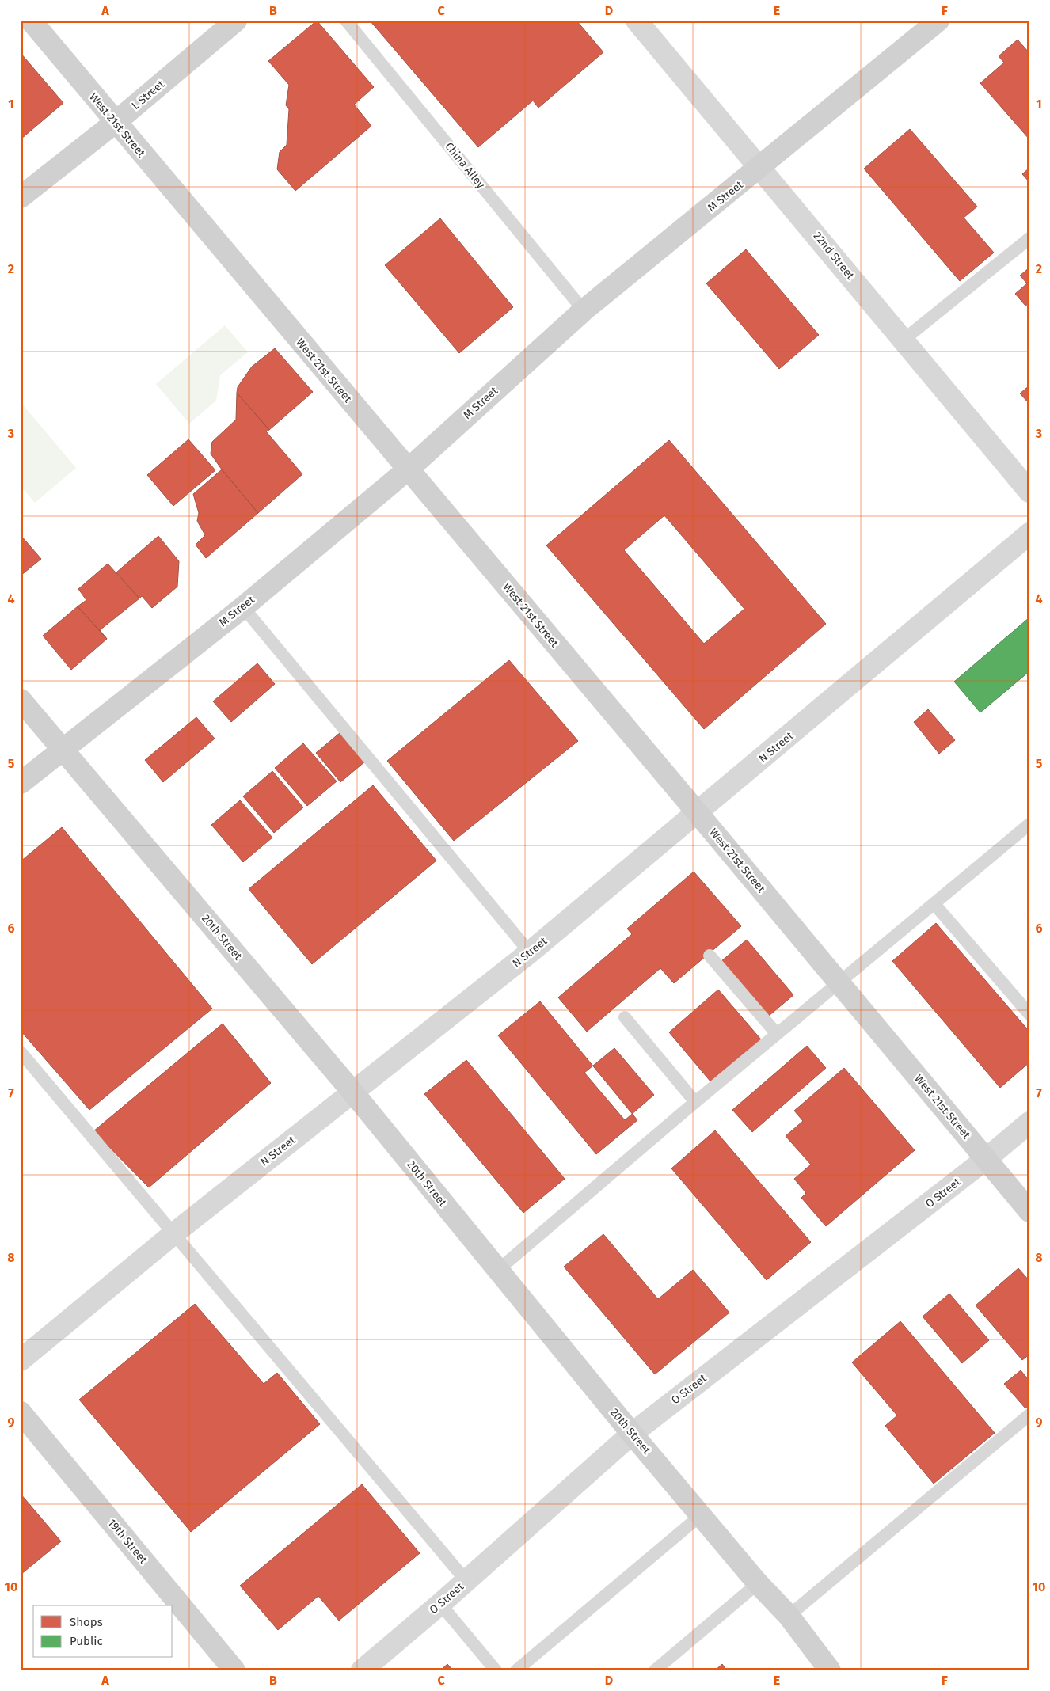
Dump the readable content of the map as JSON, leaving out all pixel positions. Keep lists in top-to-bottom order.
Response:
{
  "streets": {
    "street": [
      "L Street",
      "West 21st Street",
      "M Street",
      "22nd Street",
      "N Street",
      "20th Street",
      "O Street",
      "19th Street"
    ],
    "lane": ["China Alley"]
  },
  "crossings": [
    ["L Street", "West 21st Street"],
    ["West 21st Street", "M Street"],
    ["West 21st Street", "N Street"],
    ["West 21st Street", "O Street"],
    ["China Alley", "M Street"],
    ["M Street", "22nd Street"],
    ["M Street", "20th Street"],
    ["N Street", "20th Street"],
    ["20th Street", "O Street"]
  ],
  "legend": ["Shops", "Public"],
  "grid": {
    "columns": [
      "A",
      "B",
      "C",
      "D",
      "E",
      "F"
    ],
    "rows": [
      "1",
      "2",
      "3",
      "4",
      "5",
      "6",
      "7",
      "8",
      "9",
      "10"
    ]
  }
}
